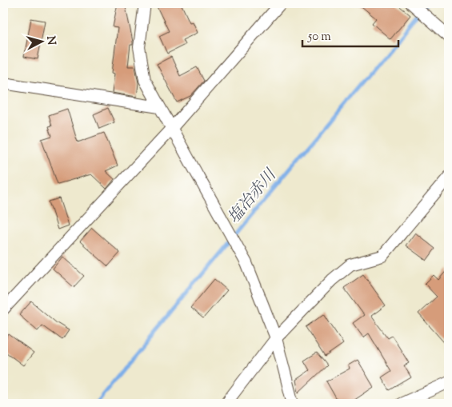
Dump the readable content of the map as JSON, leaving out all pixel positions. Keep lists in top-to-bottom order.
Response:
{
  "water": ["塩冶赤川"],
  "scale_bar": "50 m",
  "north": "right"
}
